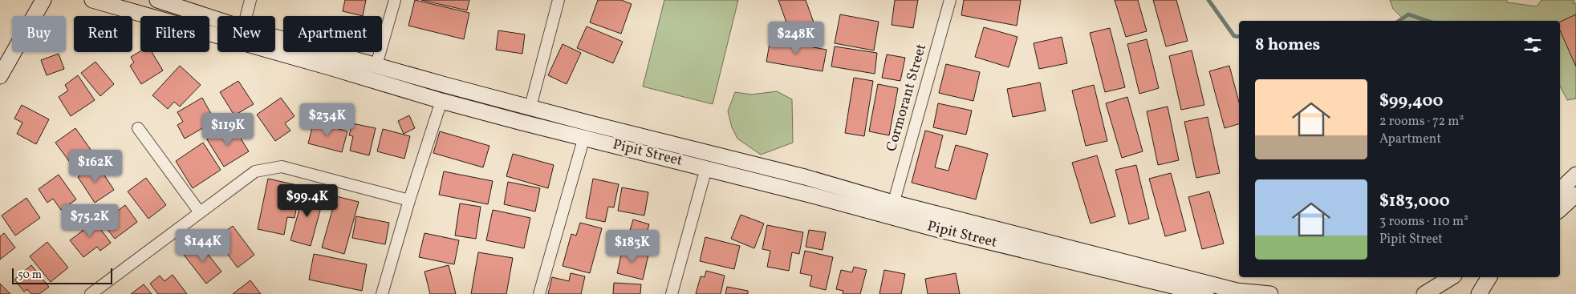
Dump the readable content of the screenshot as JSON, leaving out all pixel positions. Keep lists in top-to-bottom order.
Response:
{
  "streets": {
    "main road": ["Pipit Street"],
    "street": ["Cormorant Street"]
  },
  "crossings": [
    ["Cormorant Street", "Pipit Street"]
  ],
  "scale_bar": "50 m",
  "page": {
    "chip": [
      "Buy",
      "Rent",
      "Filters",
      "New",
      "Apartment"
    ],
    "heading": "8 homes",
    "price": [
      "$248K",
      "$234K",
      "$119K",
      "$162K",
      "$99.4K",
      "$75.2K",
      "$144K",
      "$183K"
    ],
    "list": [
      {
        "name": "$99,400",
        "note": "2 rooms · 72 m² · Apartment"
      },
      {
        "name": "$183,000",
        "note": "3 rooms · 110 m² · Pipit Street"
      }
    ],
    "scale": "50 m"
  }
}
